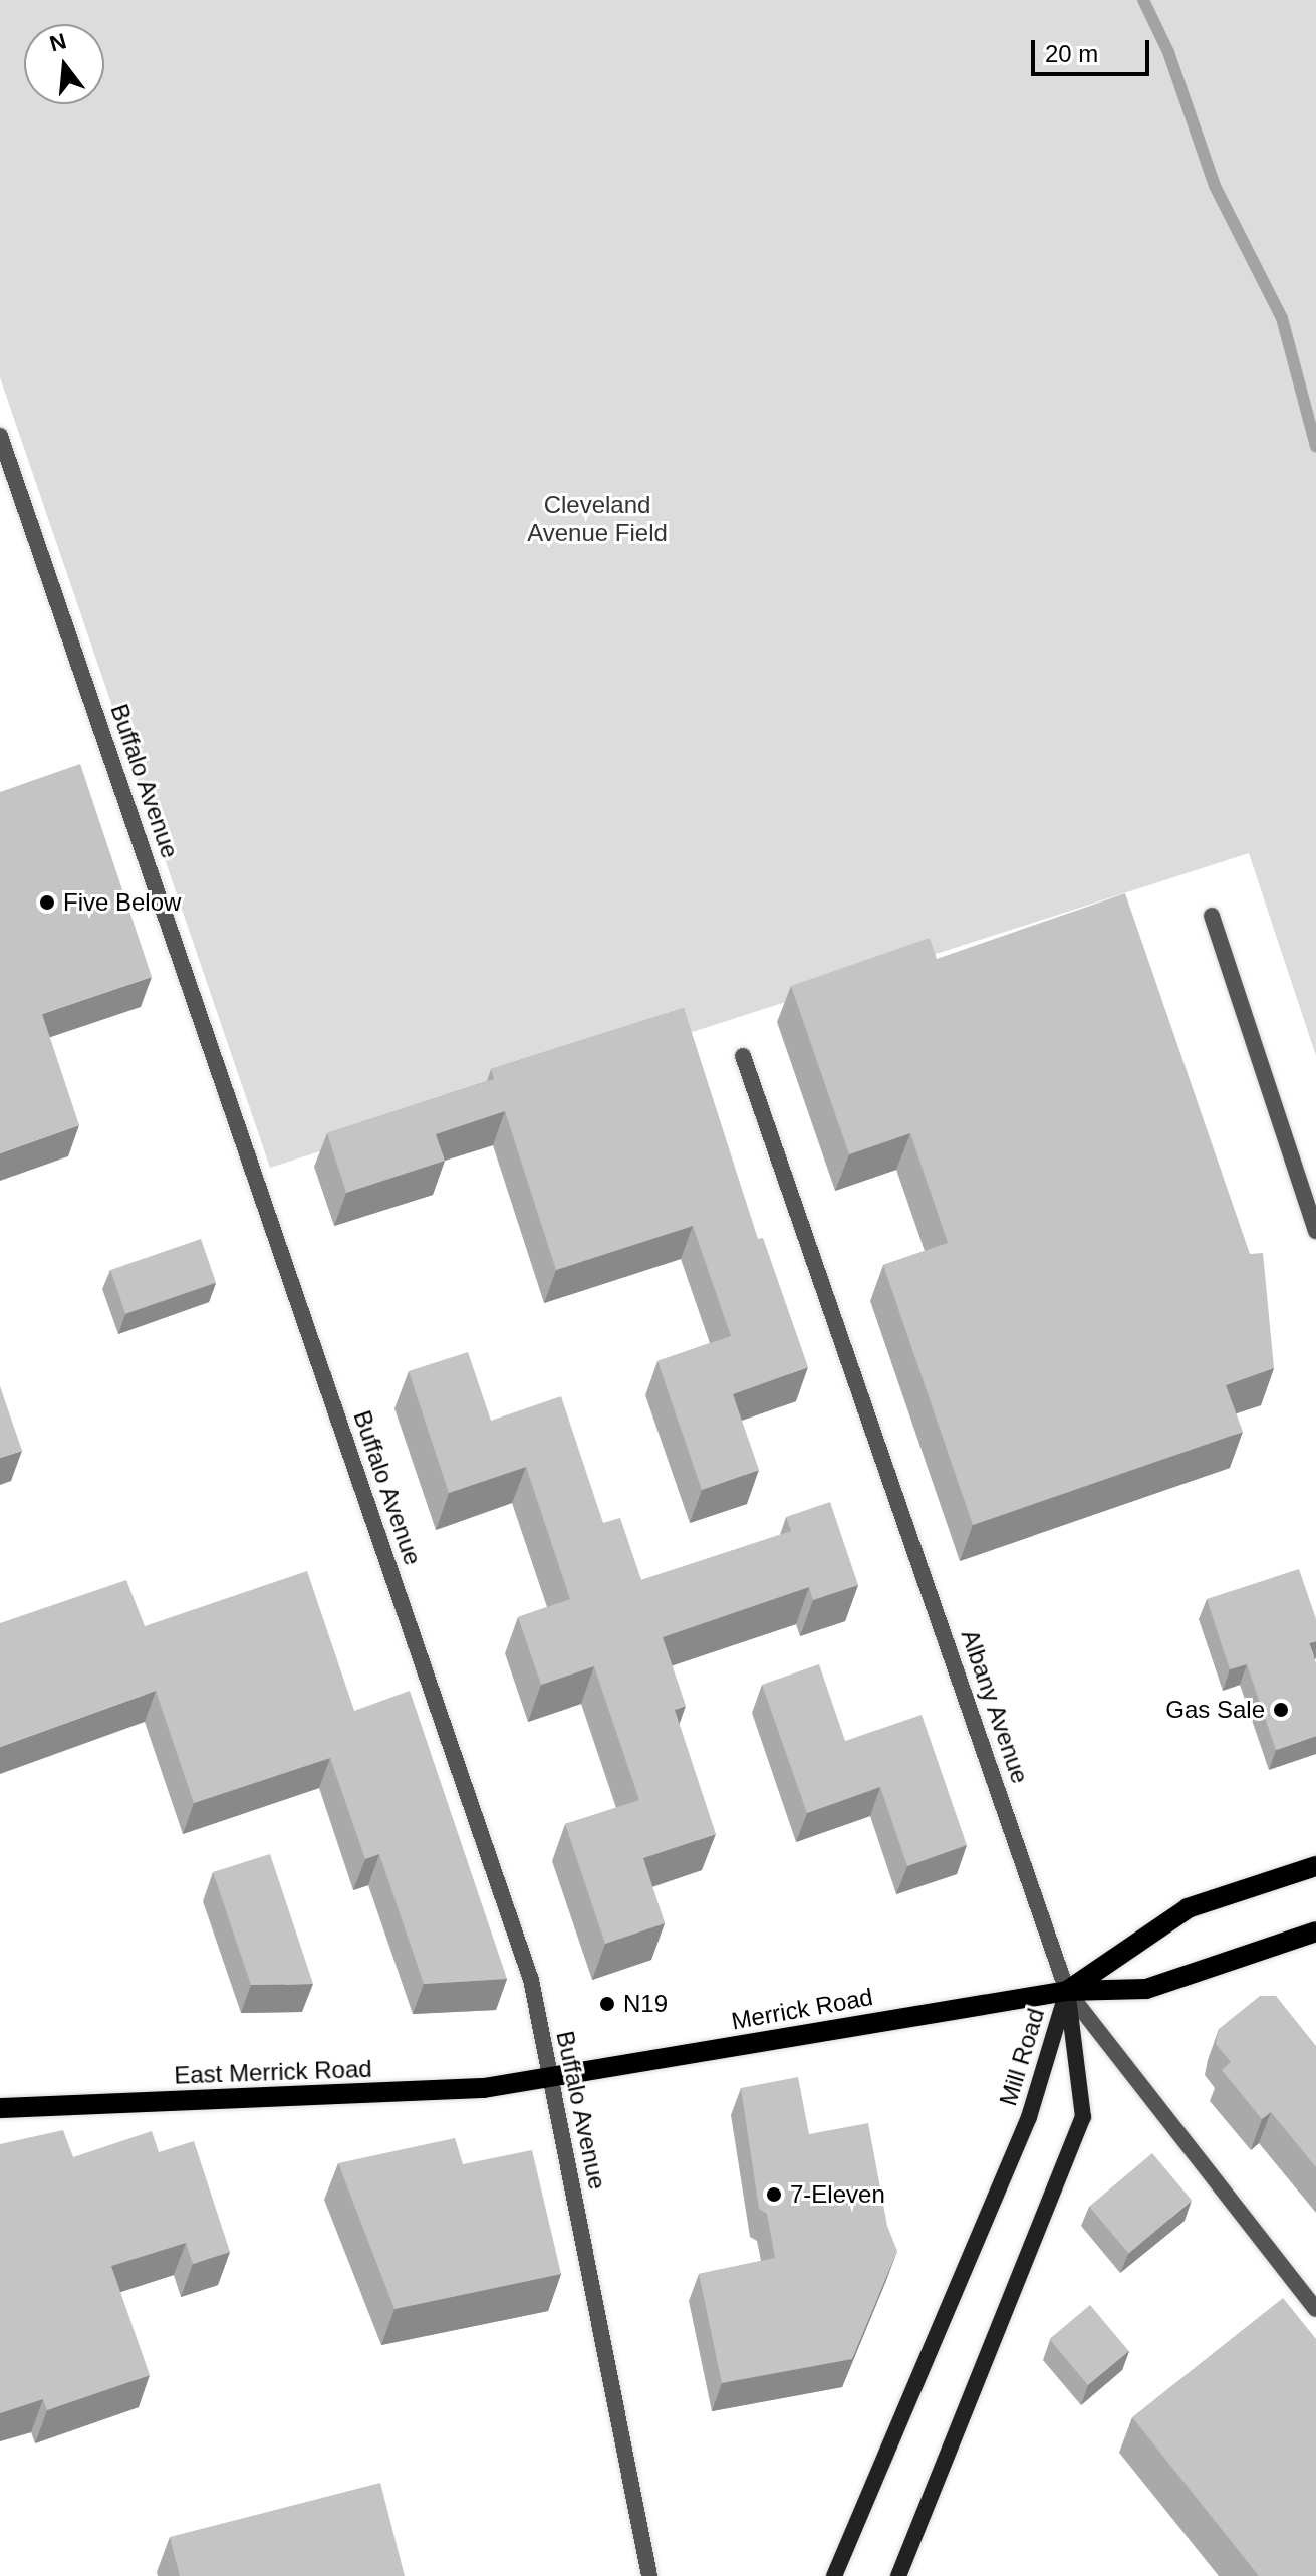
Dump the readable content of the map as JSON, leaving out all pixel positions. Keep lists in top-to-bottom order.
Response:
{
  "streets": {
    "main road": ["Merrick Road", "Mill Road", "East Merrick Road"],
    "street": ["Buffalo Avenue", "Albany Avenue"]
  },
  "crossings": [
    ["Buffalo Avenue", "Merrick Road"],
    ["Buffalo Avenue", "East Merrick Road"],
    ["Albany Avenue", "Merrick Road"],
    ["Albany Avenue", "Mill Road"],
    ["Merrick Road", "Mill Road"],
    ["Merrick Road", "East Merrick Road"]
  ],
  "parks": ["Cleveland Avenue Field"],
  "places": [
    "Five Below",
    "Gas Sale",
    "N19",
    "7-Eleven"
  ],
  "scale_bar": "20 m",
  "north": "top"
}
